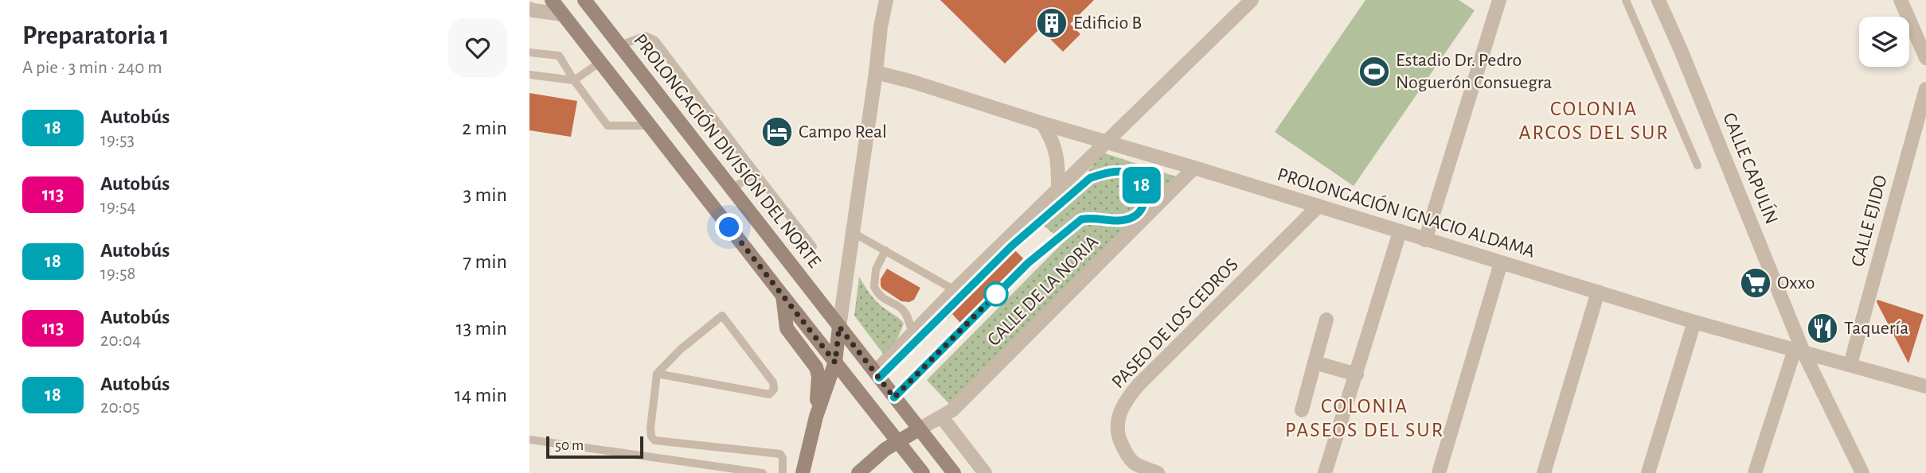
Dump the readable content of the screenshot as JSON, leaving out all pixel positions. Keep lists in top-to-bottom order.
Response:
{
  "streets": {
    "main road": ["PROLONGACIÓN DIVISIÓN DEL NORTE"],
    "street": [
      "CALLE CAPULÍN",
      "PROLONGACIÓN IGNACIO ALDAMA",
      "CALLE EJIDO",
      "CALLE DE LA NORIA",
      "PASEO DE LOS CEDROS"
    ]
  },
  "crossings": [
    ["PROLONGACIÓN DIVISIÓN DEL NORTE", "CALLE DE LA NORIA"],
    ["CALLE CAPULÍN", "PROLONGACIÓN IGNACIO ALDAMA"],
    ["PROLONGACIÓN IGNACIO ALDAMA", "CALLE EJIDO"],
    ["PROLONGACIÓN IGNACIO ALDAMA", "CALLE DE LA NORIA"],
    ["PROLONGACIÓN IGNACIO ALDAMA", "PASEO DE LOS CEDROS"]
  ],
  "districts": ["COLONIA ARCOS DEL SUR", "COLONIA PASEOS DEL SUR"],
  "places": {
    "building": ["Edificio B"],
    "sports": ["Estadio Dr. Pedro Noguerón Consuegra"],
    "hotel": ["Campo Real"],
    "supermarket": ["Oxxo"],
    "restaurant": ["Taquería"]
  },
  "lines": ["bus line 18"],
  "scale_bar": "50 m",
  "page": {
    "heading": ["Preparatoria 1", "A pie · 3 min · 240 m"],
    "on_map": "18",
    "list": [
      {
        "mark": "18",
        "name": "Autobús",
        "note": "19:53",
        "value": "2 min"
      },
      {
        "mark": "113",
        "name": "Autobús",
        "note": "19:54",
        "value": "3 min"
      },
      {
        "mark": "18",
        "name": "Autobús",
        "note": "19:58",
        "value": "7 min"
      },
      {
        "mark": "113",
        "name": "Autobús",
        "note": "20:04",
        "value": "13 min"
      },
      {
        "mark": "18",
        "name": "Autobús",
        "note": "20:05",
        "value": "14 min"
      }
    ],
    "scale": "50 m"
  }
}
